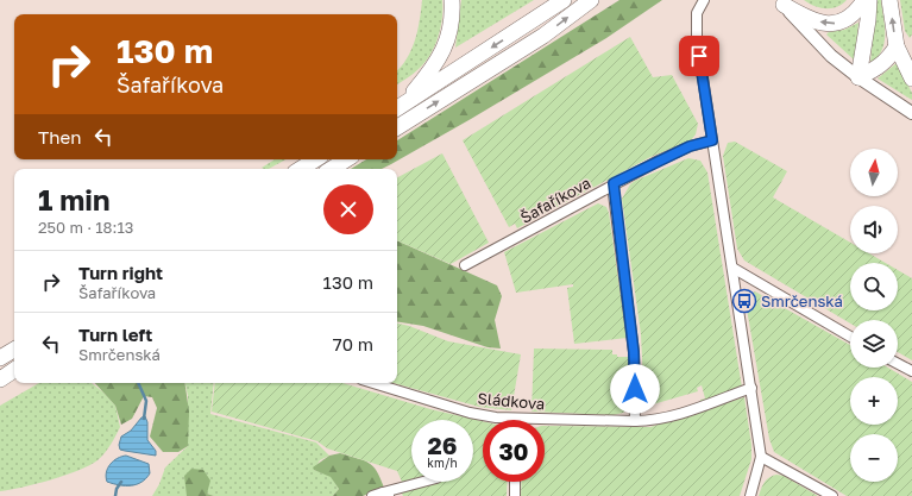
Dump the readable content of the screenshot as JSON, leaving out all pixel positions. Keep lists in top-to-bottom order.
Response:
{
  "streets": {
    "street": ["Šafaříkova", "Sládkova"]
  },
  "places": {
    "bus stop": ["Smrčenská"]
  },
  "north": "top",
  "page": {
    "turn": ["130 m", "Šafaříkova"],
    "then": "Then",
    "map_buttons": ["+", "−"],
    "heading": ["1 min", "250 m · 18:13"],
    "list": [
      {
        "name": "Turn right",
        "note": "Šafaříkova",
        "value": "130 m"
      },
      {
        "name": "Turn left",
        "note": "Smrčenská",
        "value": "70 m"
      }
    ],
    "speed": "26 km/h",
    "limit": "30"
  }
}
